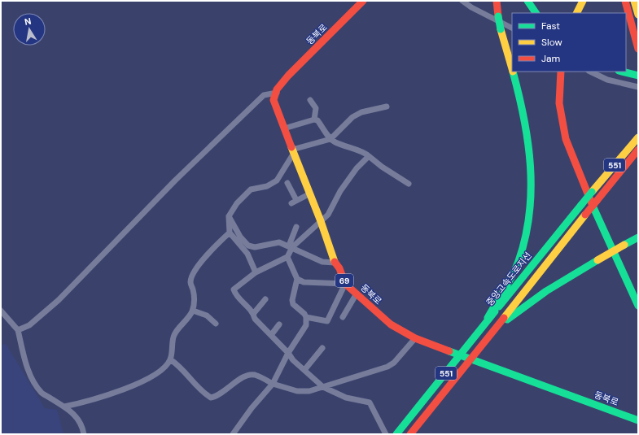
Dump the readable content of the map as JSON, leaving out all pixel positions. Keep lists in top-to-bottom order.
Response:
{
  "streets": {
    "main road": [
      "동북로",
      "551",
      "중앙고속도로지선",
      "69"
    ]
  },
  "legend": ["Fast", "Slow", "Jam"],
  "north": "top"
}
